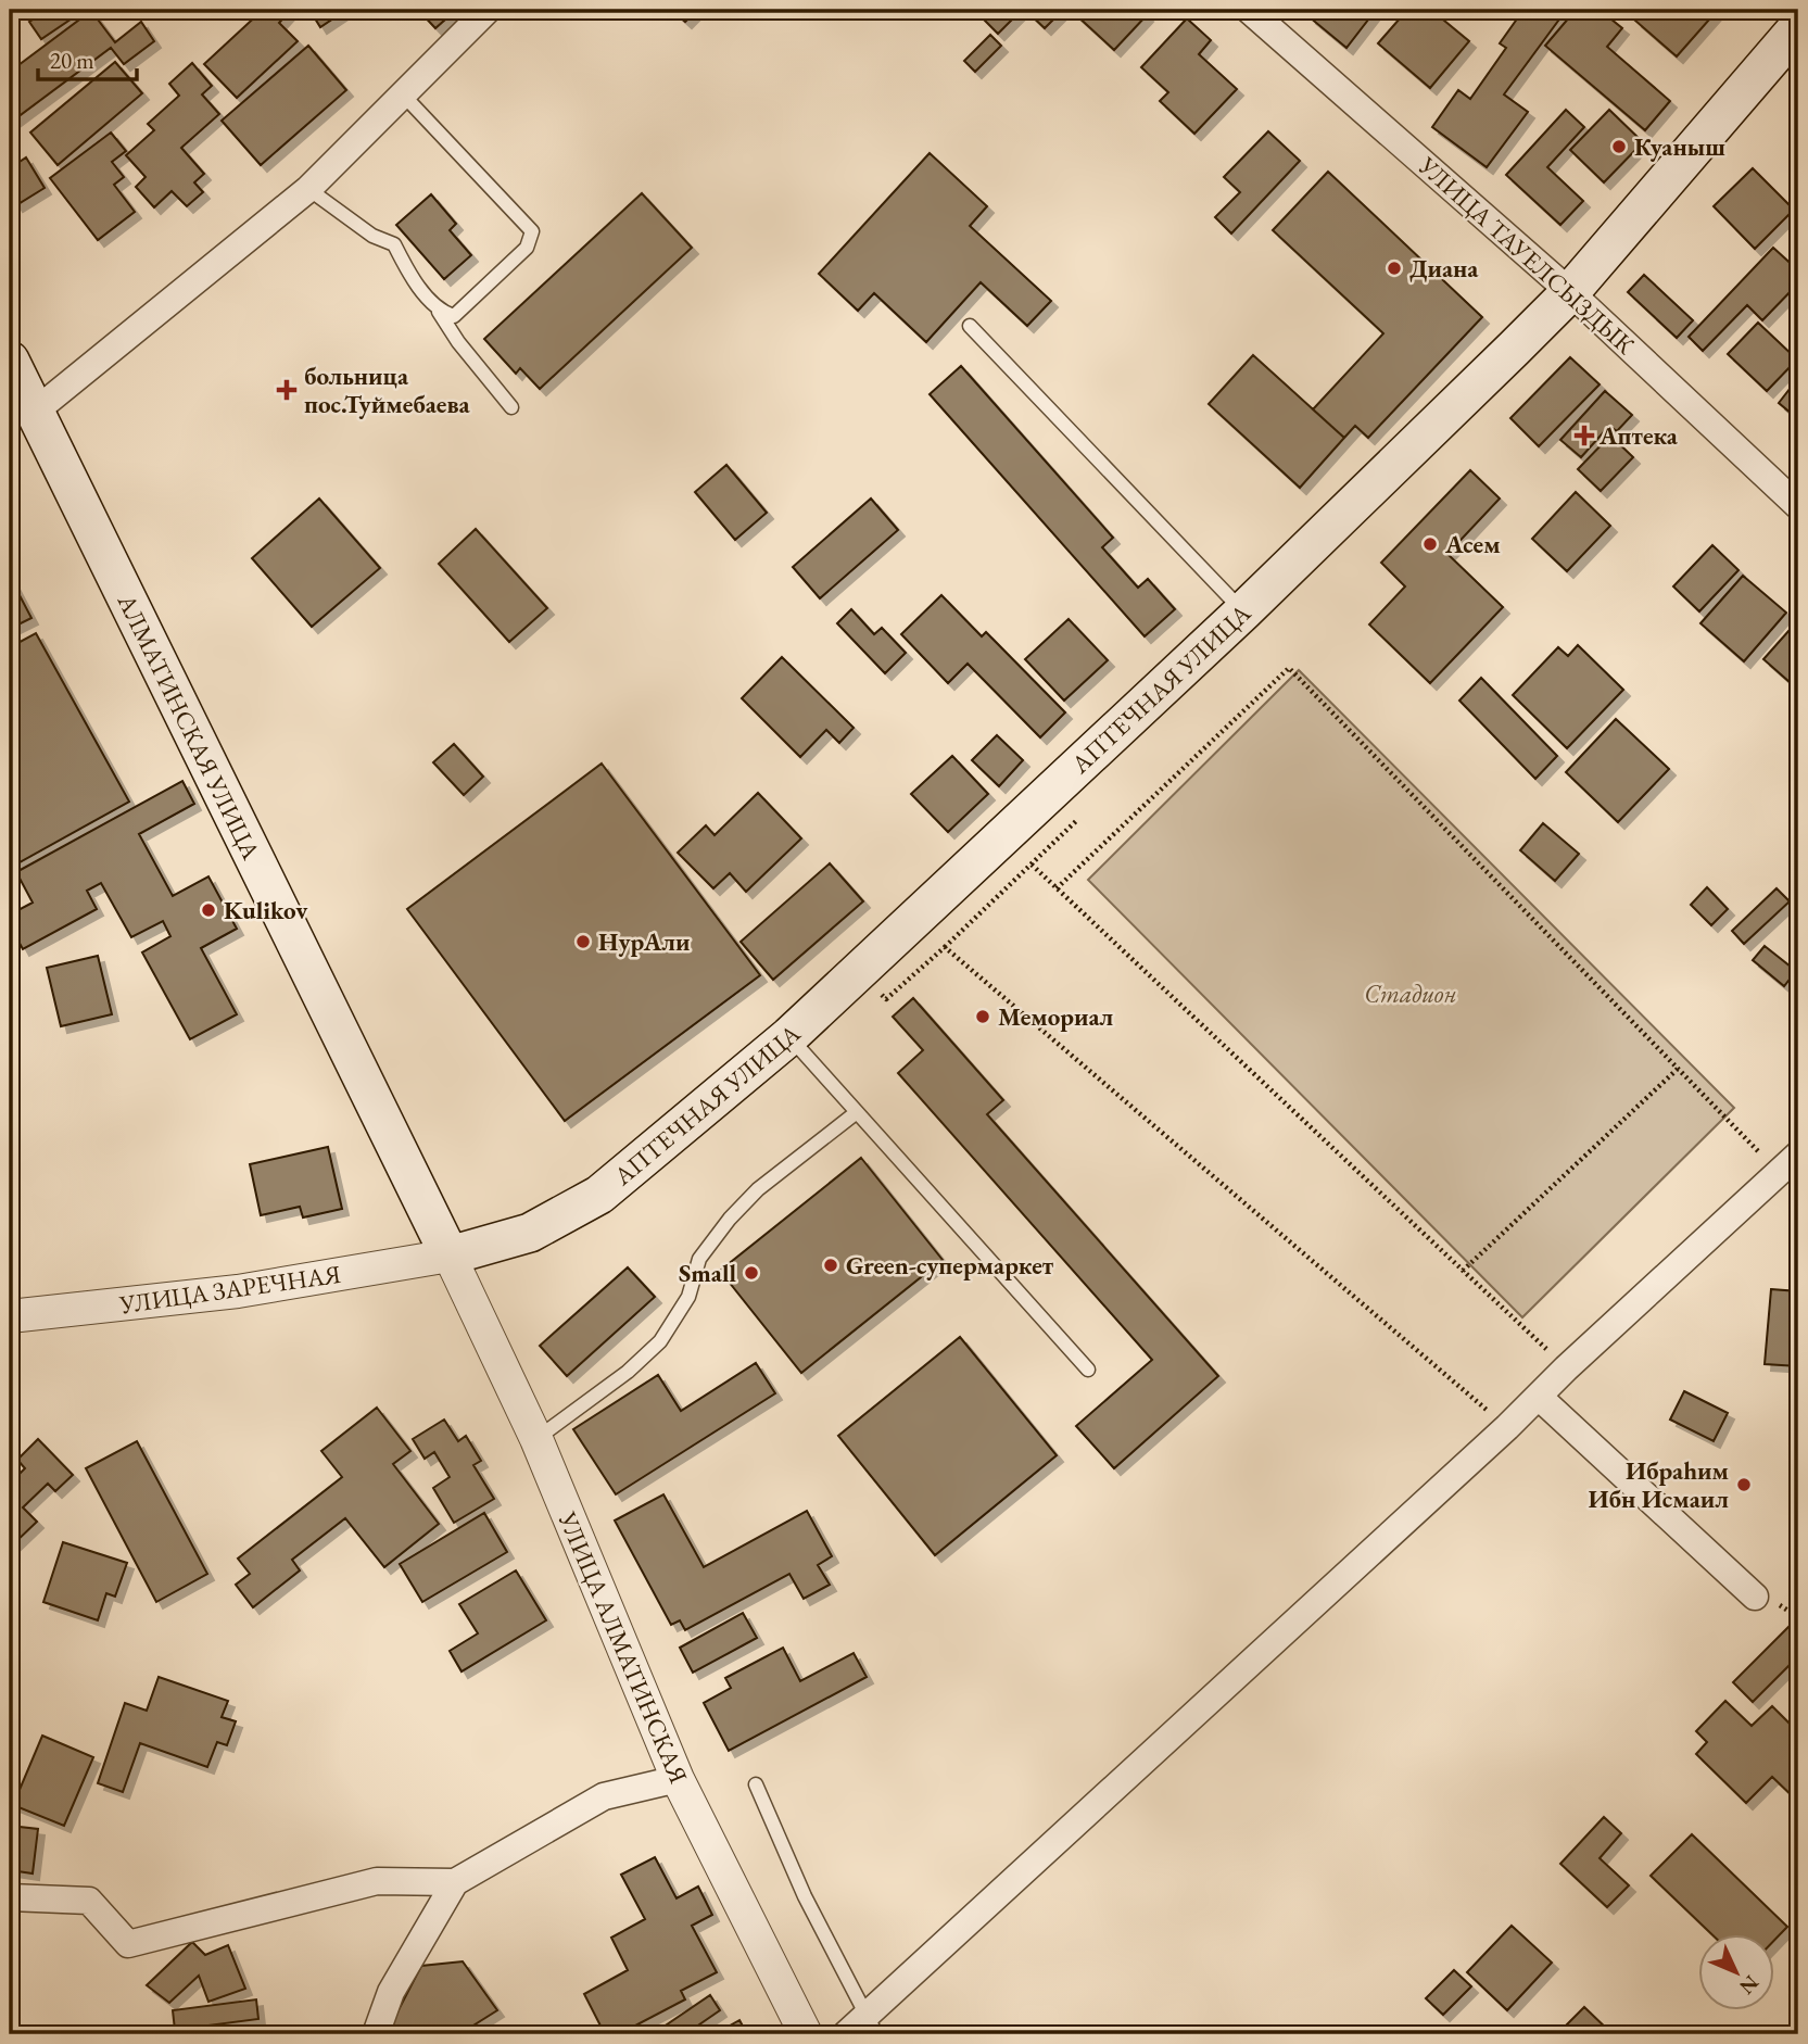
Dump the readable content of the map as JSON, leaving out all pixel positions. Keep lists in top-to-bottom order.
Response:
{
  "streets": {
    "main road": ["АПТЕЧНАЯ УЛИЦА", "АЛМАТИНСКАЯ УЛИЦА"],
    "street": ["УЛИЦА ТАУЕЛСЫЗДЫК", "УЛИЦА ЗАРЕЧНАЯ", "УЛИЦА АЛМАТИНСКАЯ"]
  },
  "crossings": [
    ["УЛИЦА ТАУЕЛСЫЗДЫК", "АПТЕЧНАЯ УЛИЦА"],
    ["АПТЕЧНАЯ УЛИЦА", "АЛМАТИНСКАЯ УЛИЦА"],
    ["АПТЕЧНАЯ УЛИЦА", "УЛИЦА ЗАРЕЧНАЯ"],
    ["АПТЕЧНАЯ УЛИЦА", "УЛИЦА АЛМАТИНСКАЯ"],
    ["АЛМАТИНСКАЯ УЛИЦА", "УЛИЦА ЗАРЕЧНАЯ"],
    ["АЛМАТИНСКАЯ УЛИЦА", "УЛИЦА АЛМАТИНСКАЯ"],
    ["УЛИЦА ЗАРЕЧНАЯ", "УЛИЦА АЛМАТИНСКАЯ"]
  ],
  "parks": ["Стадион"],
  "places": {
    "other": [
      "Куаныш",
      "Диана",
      "Асем",
      "Kulikov",
      "НурАли",
      "Мемориал",
      "Green-супермаркет",
      "Small",
      "Ибраһим Ибн Исмаил"
    ],
    "health": ["больница пос.Туймебаева", "Аптека"]
  },
  "scale_bar": "20 m",
  "north": "bottom right"
}
